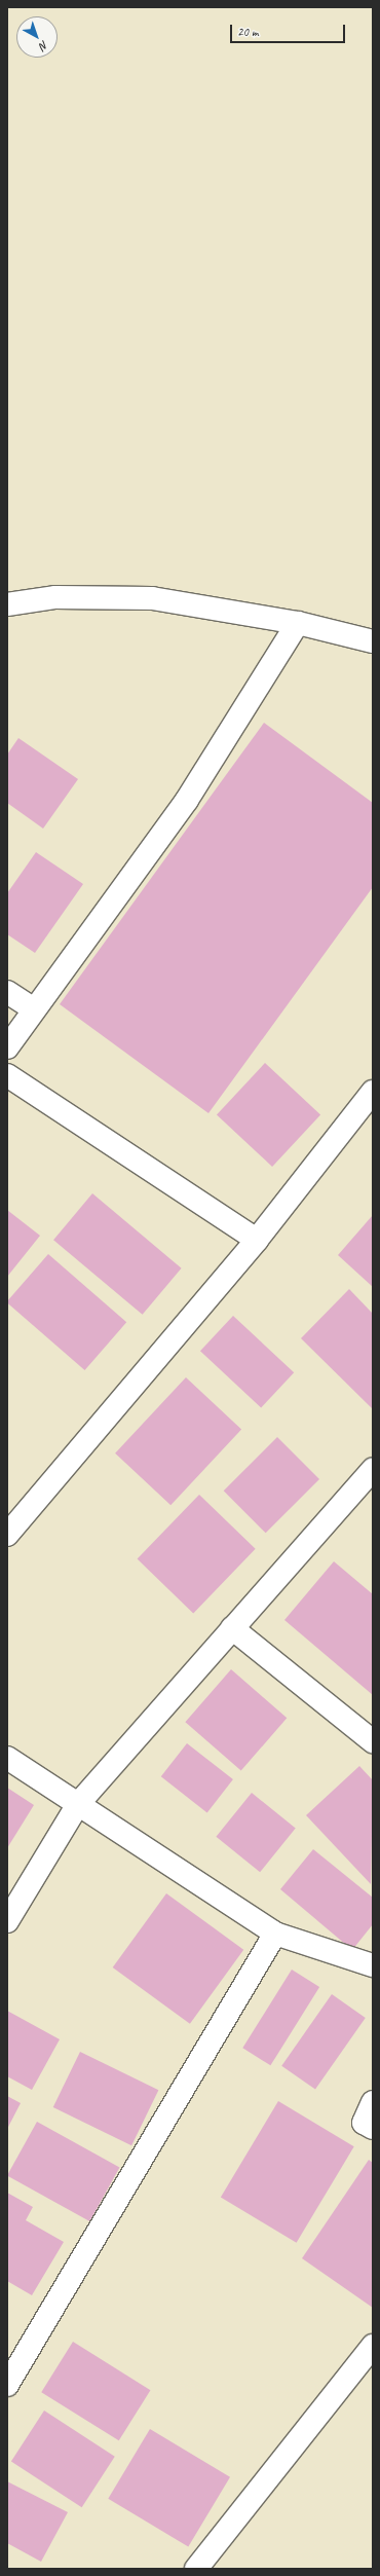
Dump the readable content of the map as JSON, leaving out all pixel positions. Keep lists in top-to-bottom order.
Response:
{
  "scale_bar": "20 m",
  "north": "bottom right"
}
